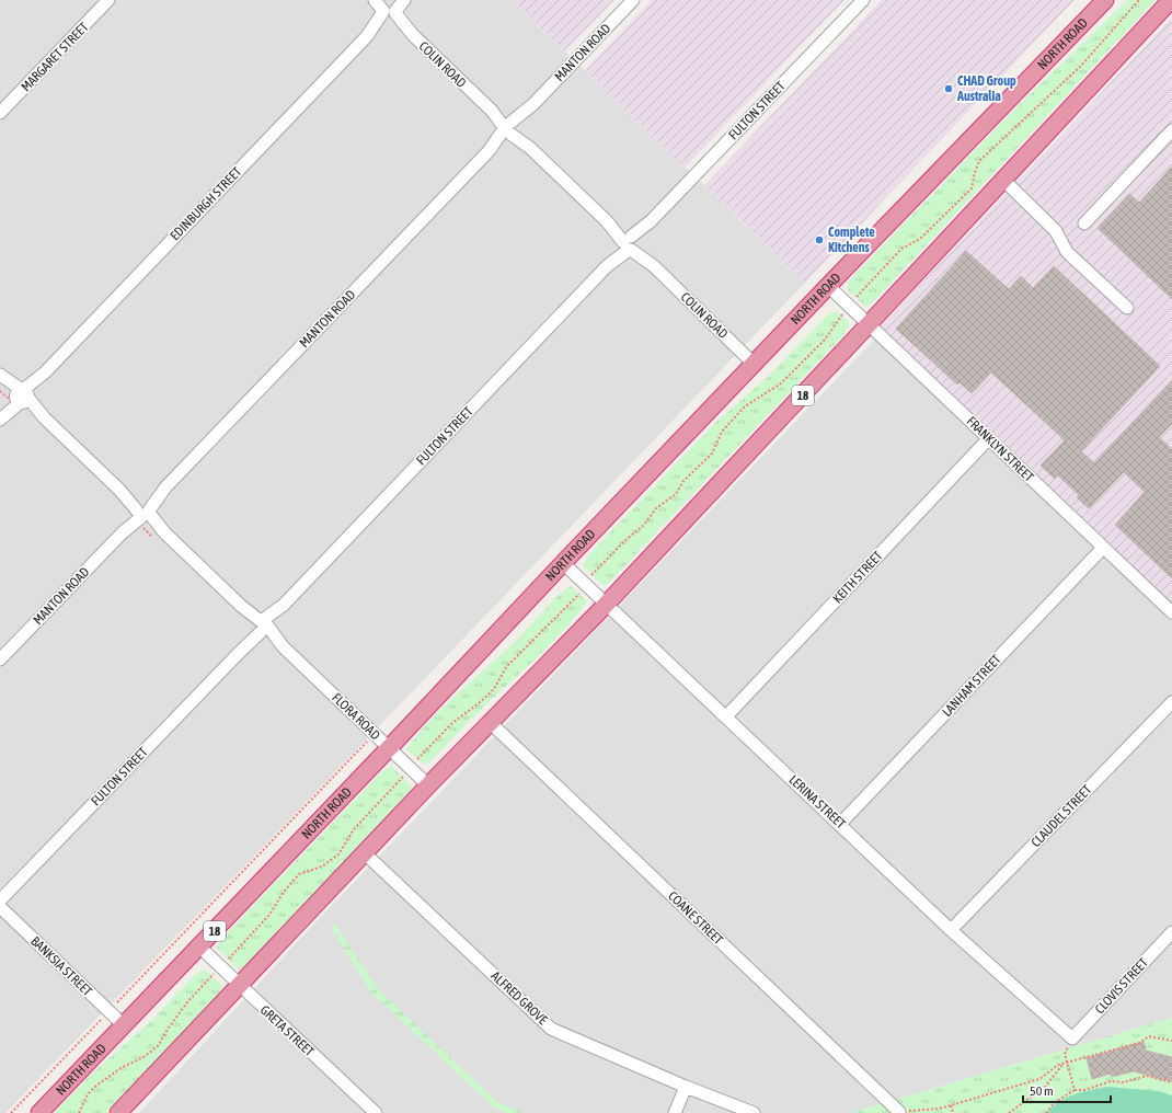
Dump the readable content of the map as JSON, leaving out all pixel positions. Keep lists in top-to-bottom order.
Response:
{
  "streets": {
    "highway": ["NORTH ROAD", "18"],
    "street": [
      "MANTON ROAD",
      "MARGARET STREET",
      "COLIN ROAD",
      "FULTON STREET",
      "EDINBURGH STREET",
      "FRANKLYN STREET",
      "KEITH STREET",
      "LANHAM STREET",
      "FLORA ROAD",
      "LERINA STREET",
      "CLAUDEL STREET",
      "COANE STREET",
      "BANKSIA STREET",
      "CLOVIS STREET",
      "ALFRED GROVE",
      "GRETA STREET"
    ]
  },
  "crossings": [
    ["NORTH ROAD", "COLIN ROAD"],
    ["NORTH ROAD", "FRANKLYN STREET"],
    ["NORTH ROAD", "FLORA ROAD"],
    ["NORTH ROAD", "LERINA STREET"],
    ["NORTH ROAD", "BANKSIA STREET"],
    ["NORTH ROAD", "GRETA STREET"],
    ["MANTON ROAD", "COLIN ROAD"],
    ["MANTON ROAD", "FLORA ROAD"],
    ["COLIN ROAD", "FULTON STREET"],
    ["COLIN ROAD", "EDINBURGH STREET"],
    ["FULTON STREET", "FLORA ROAD"],
    ["EDINBURGH STREET", "FLORA ROAD"],
    ["18", "FRANKLYN STREET"],
    ["18", "FLORA ROAD"],
    ["18", "LERINA STREET"],
    ["18", "COANE STREET"],
    ["18", "ALFRED GROVE"],
    ["18", "GRETA STREET"],
    ["FRANKLYN STREET", "KEITH STREET"],
    ["FRANKLYN STREET", "LANHAM STREET"],
    ["KEITH STREET", "LERINA STREET"],
    ["LANHAM STREET", "LERINA STREET"],
    ["LERINA STREET", "CLAUDEL STREET"],
    ["LERINA STREET", "CLOVIS STREET"]
  ],
  "places": ["CHAD Group Australia", "Complete Kitchens"],
  "scale_bar": "50 m"
}
